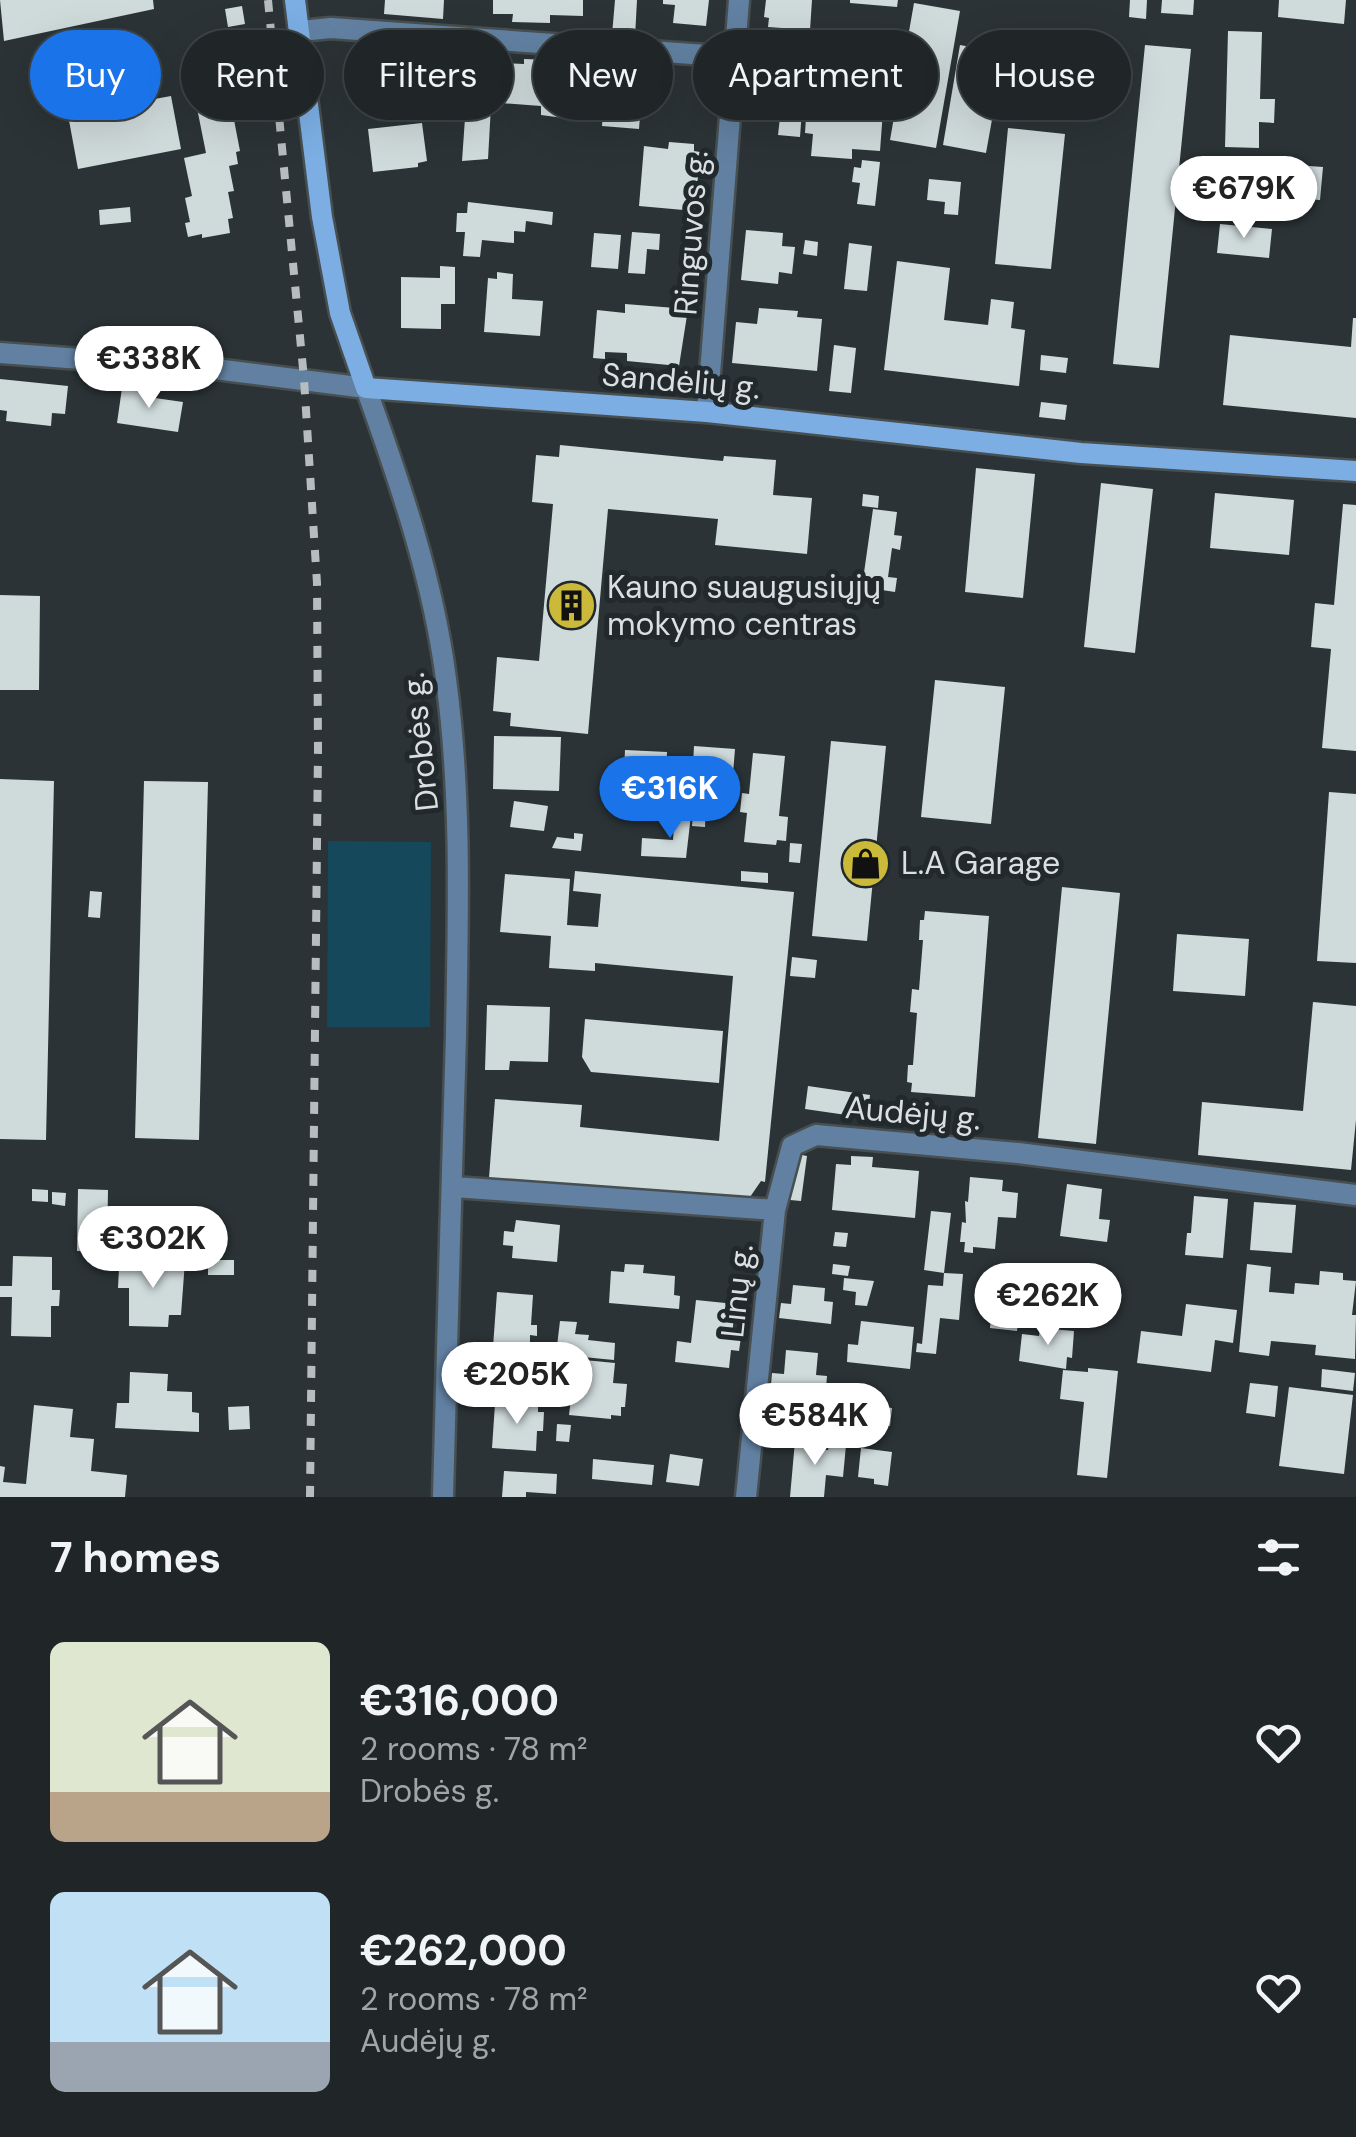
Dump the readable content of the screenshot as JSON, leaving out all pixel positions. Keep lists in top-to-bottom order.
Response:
{
  "streets": {
    "street": [
      "Ringuvos g.",
      "Sandėlių g.",
      "Drobės g.",
      "Audėjų g.",
      "Linų g."
    ]
  },
  "crossings": [
    ["Ringuvos g.", "Sandėlių g."],
    ["Sandėlių g.", "Drobės g."],
    ["Audėjų g.", "Linų g."]
  ],
  "places": {
    "building": ["Kauno suaugusiųjų mokymo centras"],
    "shop": ["L.A Garage"]
  },
  "page": {
    "chip": [
      "Buy",
      "Rent",
      "Filters",
      "New",
      "Apartment",
      "House"
    ],
    "price": [
      "€679K",
      "€338K",
      "€316K",
      "€302K",
      "€262K",
      "€205K",
      "€584K"
    ],
    "heading": "7 homes",
    "list": [
      {
        "name": "€316,000",
        "note": "2 rooms · 78 m² · Drobės g."
      },
      {
        "name": "€262,000",
        "note": "2 rooms · 78 m² · Audėjų g."
      }
    ]
  }
}
